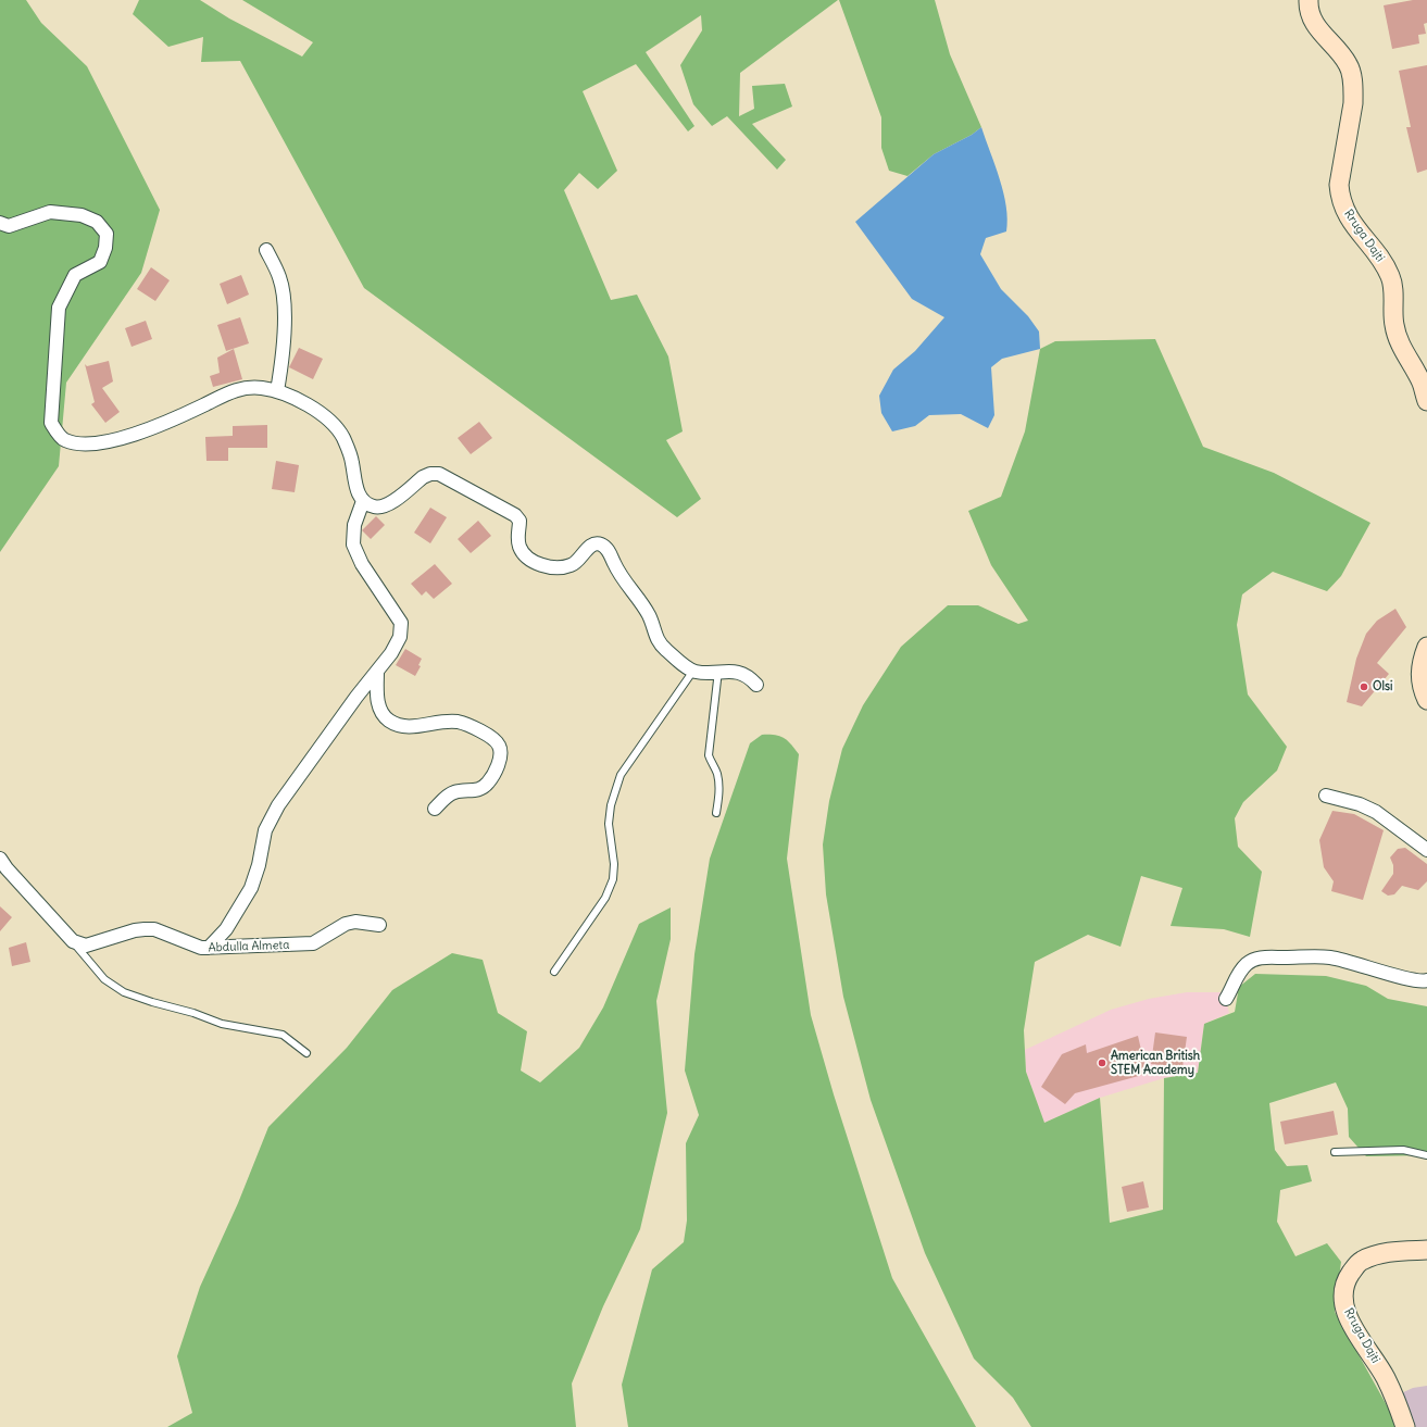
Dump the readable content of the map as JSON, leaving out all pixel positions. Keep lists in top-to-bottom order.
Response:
{
  "streets": {
    "main road": ["Rruga Dajti"],
    "street": ["Abdulla Almeta"]
  },
  "places": ["Olsi", "American British STEM Academy"]
}
